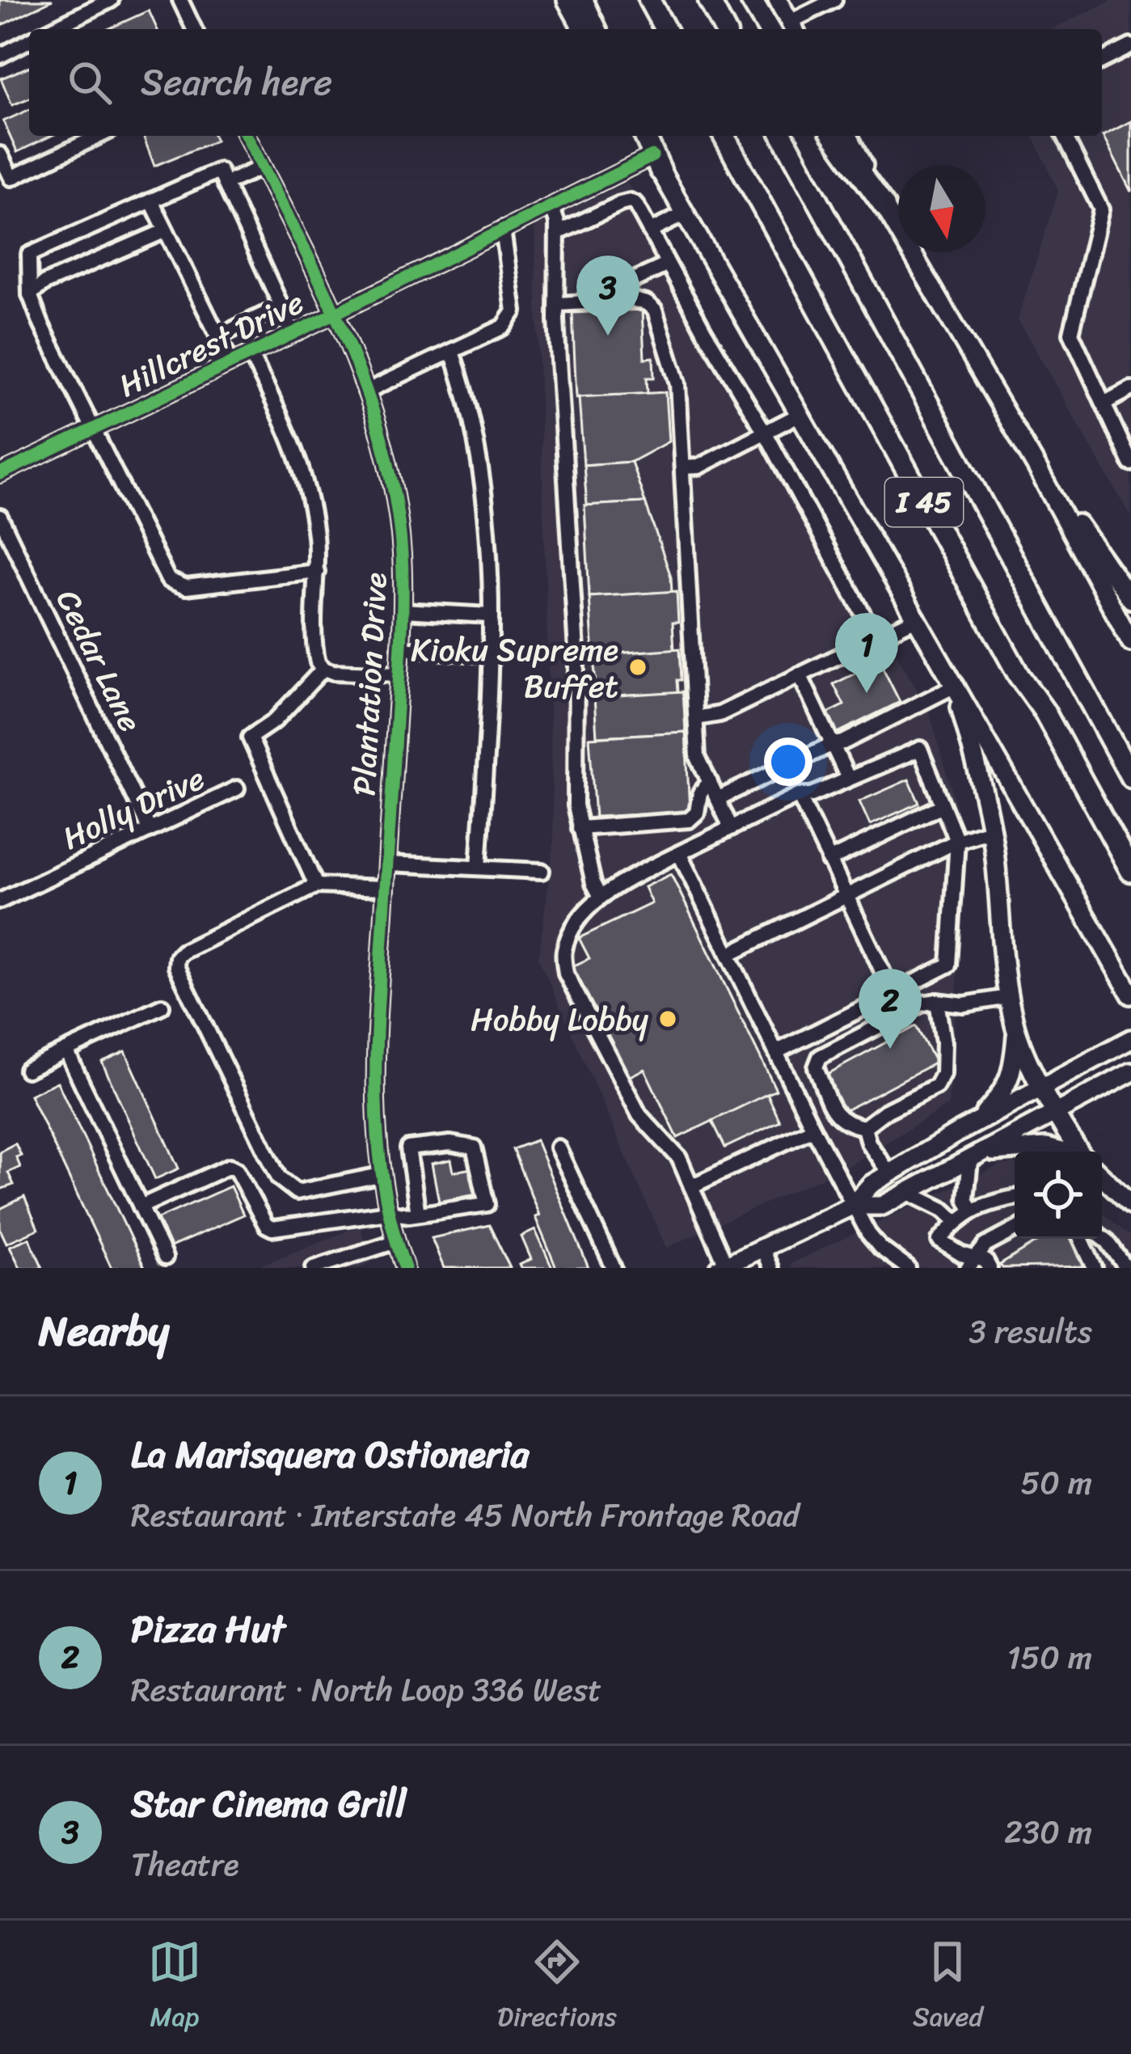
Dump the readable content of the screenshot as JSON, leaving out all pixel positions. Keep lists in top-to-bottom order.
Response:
{
  "streets": {
    "highway": ["I 45"],
    "street": [
      "Hillcrest Drive",
      "Cedar Lane",
      "Plantation Drive",
      "Holly Drive"
    ]
  },
  "crossings": [
    ["Hillcrest Drive", "Plantation Drive"],
    ["Cedar Lane", "Holly Drive"]
  ],
  "places": ["Kioku Supreme Buffet", "Hobby Lobby"],
  "north": "bottom",
  "page": {
    "search": "Search here",
    "pins": ["3", "1", "2"],
    "heading": ["Nearby", "3 results"],
    "list": [
      {
        "mark": "1",
        "name": "La Marisquera Ostioneria",
        "note": "Restaurant · Interstate 45 North Frontage Road",
        "value": "50 m"
      },
      {
        "mark": "2",
        "name": "Pizza Hut",
        "note": "Restaurant · North Loop 336 West",
        "value": "150 m"
      },
      {
        "mark": "3",
        "name": "Star Cinema Grill",
        "note": "Theatre",
        "value": "230 m"
      }
    ],
    "nav": ["Map", "Directions", "Saved"]
  }
}
